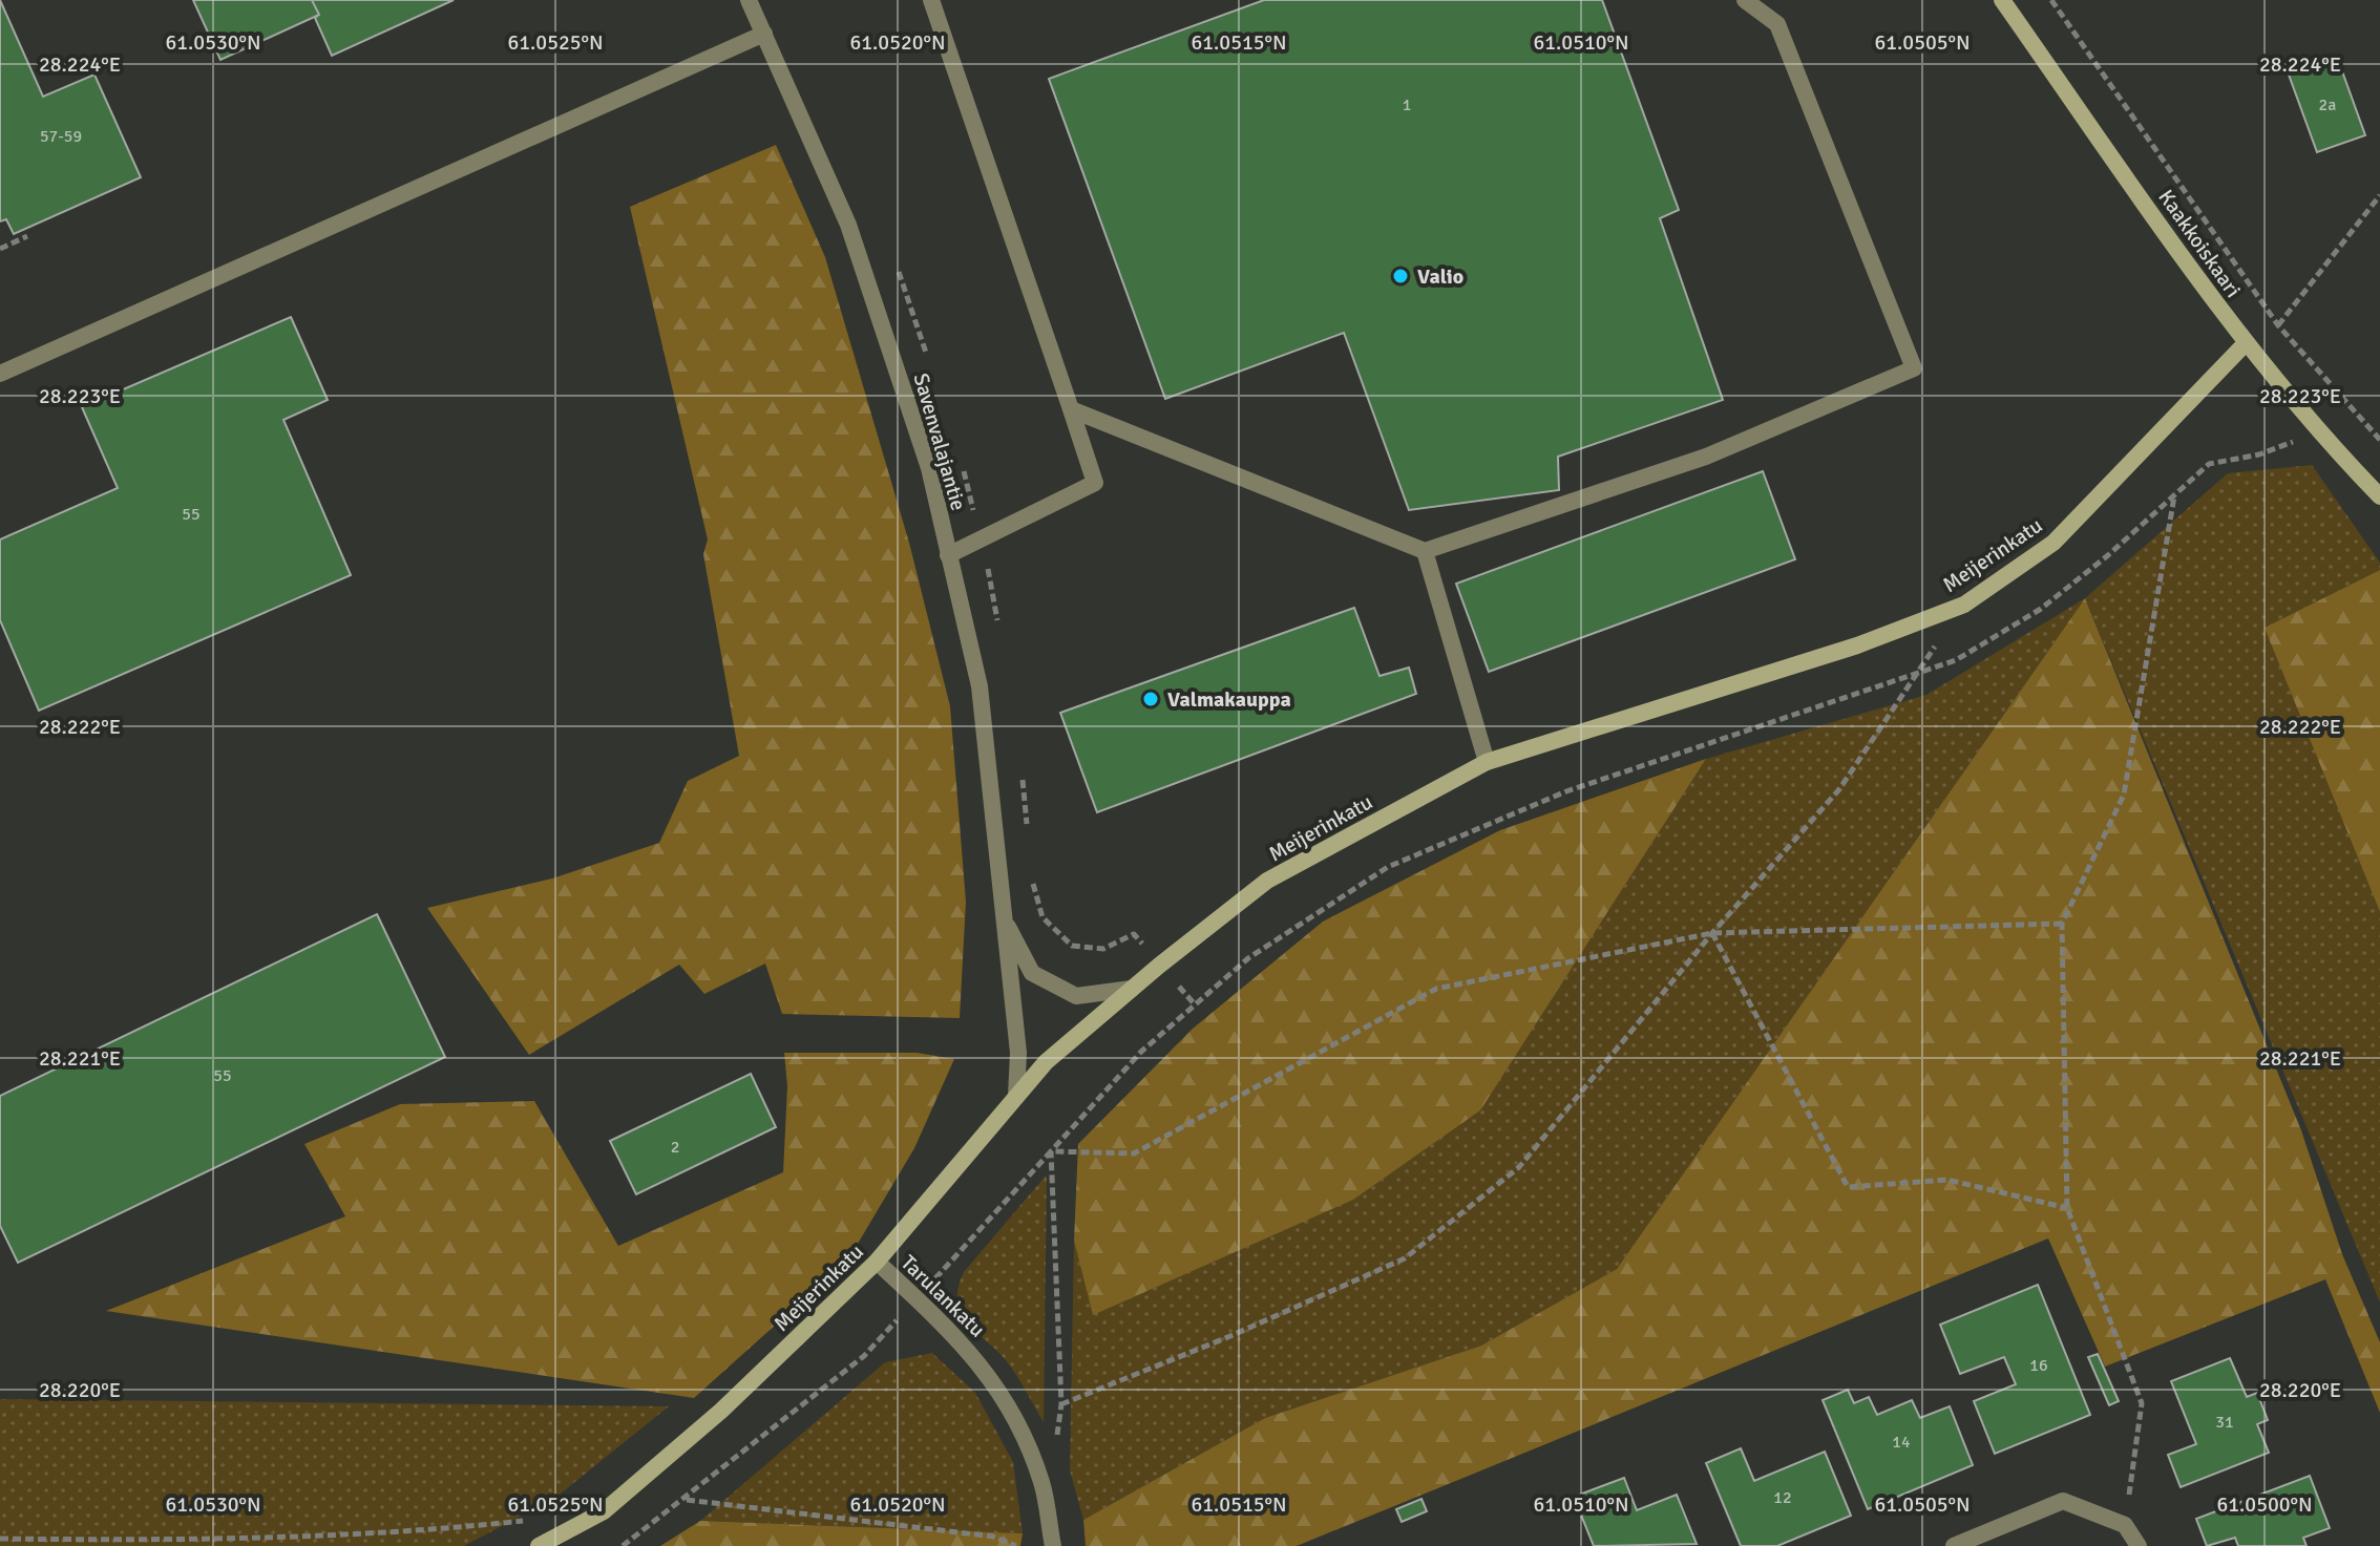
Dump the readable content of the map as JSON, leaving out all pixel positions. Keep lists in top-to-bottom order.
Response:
{
  "streets": {
    "street": [
      "Kaakkoiskaari",
      "Savenvalajantie",
      "Meijerinkatu",
      "Tarulankatu"
    ]
  },
  "crossings": [
    ["Kaakkoiskaari", "Meijerinkatu"],
    ["Savenvalajantie", "Meijerinkatu"],
    ["Meijerinkatu", "Tarulankatu"]
  ],
  "places": ["Valio", "Valmakauppa"],
  "house_numbers": [
    "1",
    "2a",
    "57-59",
    "55",
    "55",
    "2",
    "16",
    "31",
    "14",
    "12"
  ],
  "coordinates": [
    "61.0530°N",
    "61.0525°N",
    "61.0520°N",
    "61.0515°N",
    "61.0510°N",
    "61.0505°N",
    "28.224°E",
    "28.223°E",
    "28.222°E",
    "28.221°E",
    "28.220°E",
    "61.0500°N"
  ]
}
